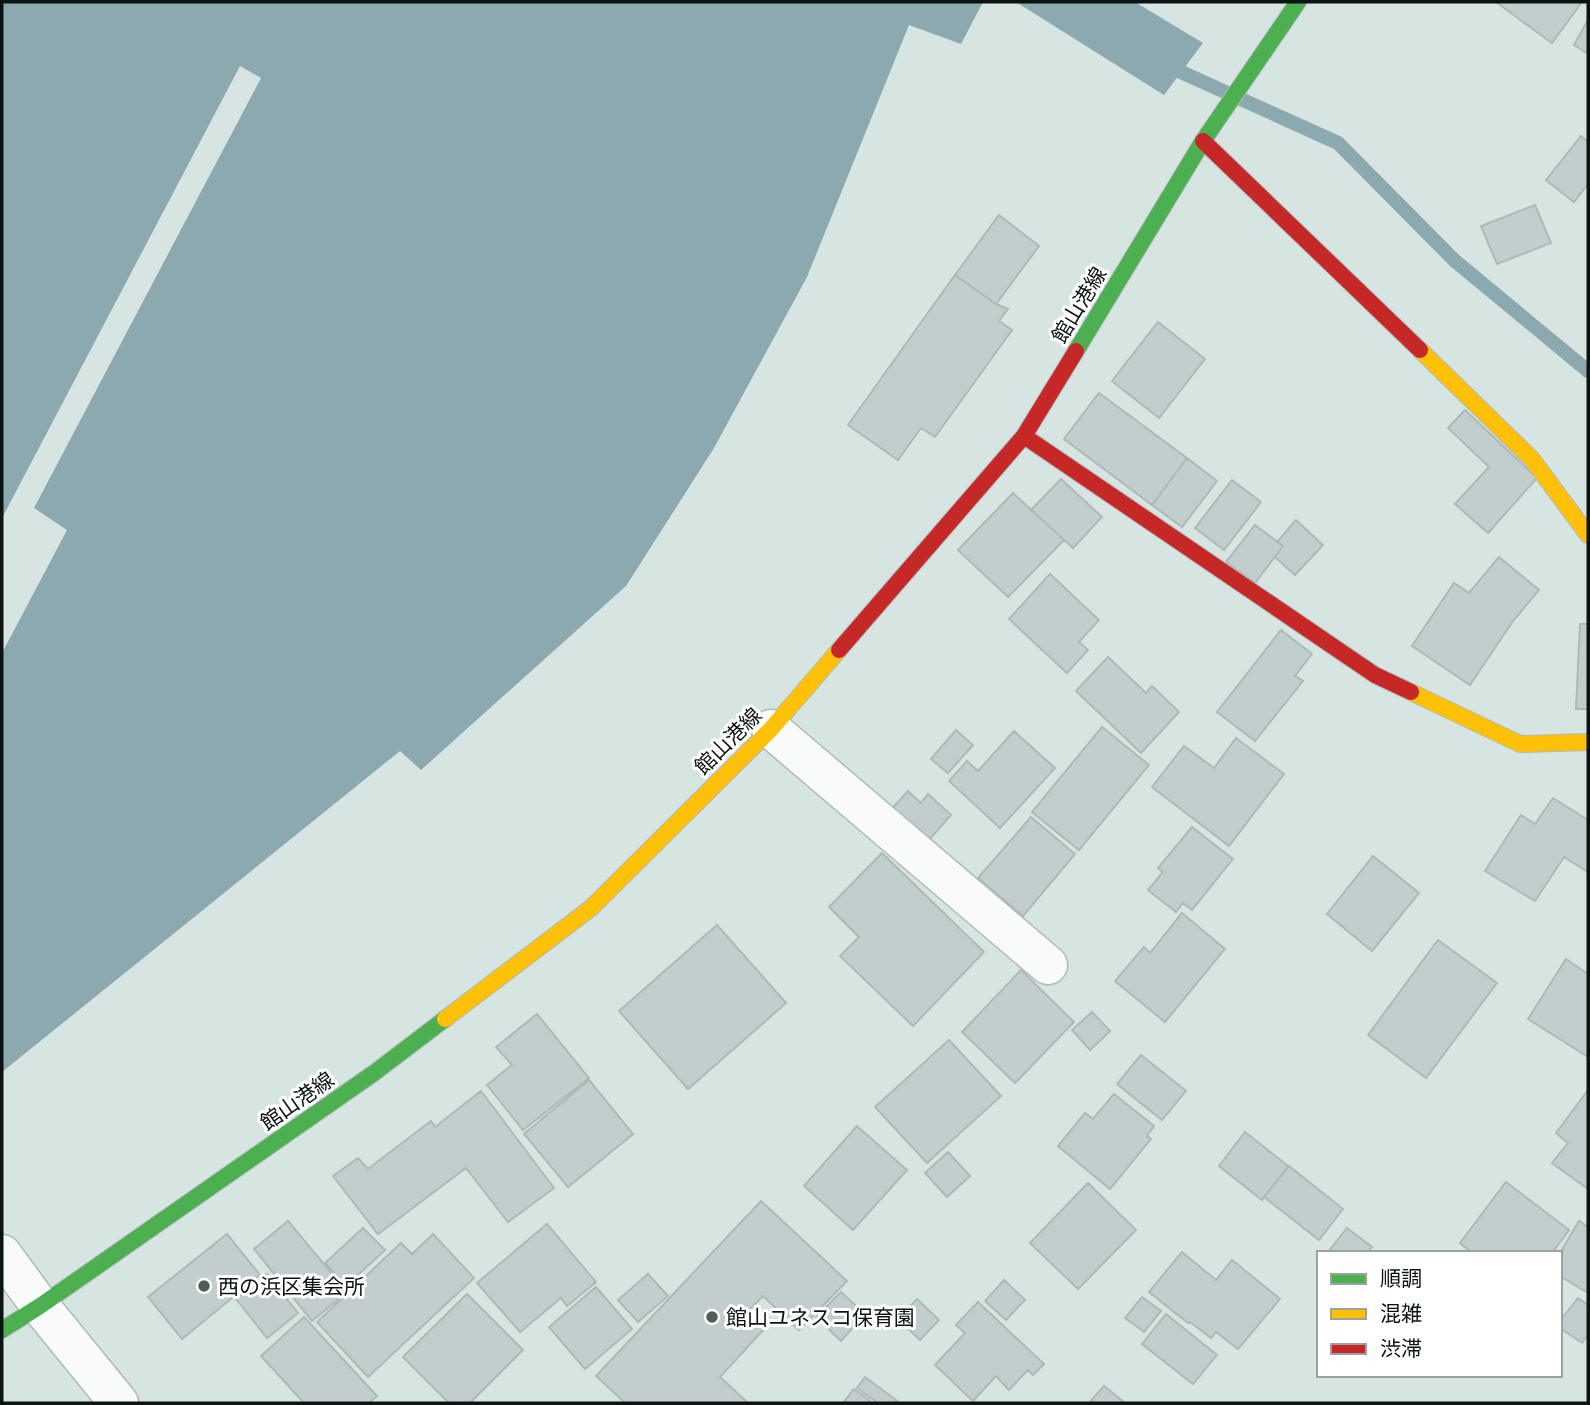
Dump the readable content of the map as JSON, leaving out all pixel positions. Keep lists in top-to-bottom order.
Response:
{
  "streets": {
    "main road": ["館山港線"]
  },
  "places": ["西の浜区集会所", "館山ユネスコ保育園"],
  "legend": ["順調", "混雑", "渋滞"]
}
